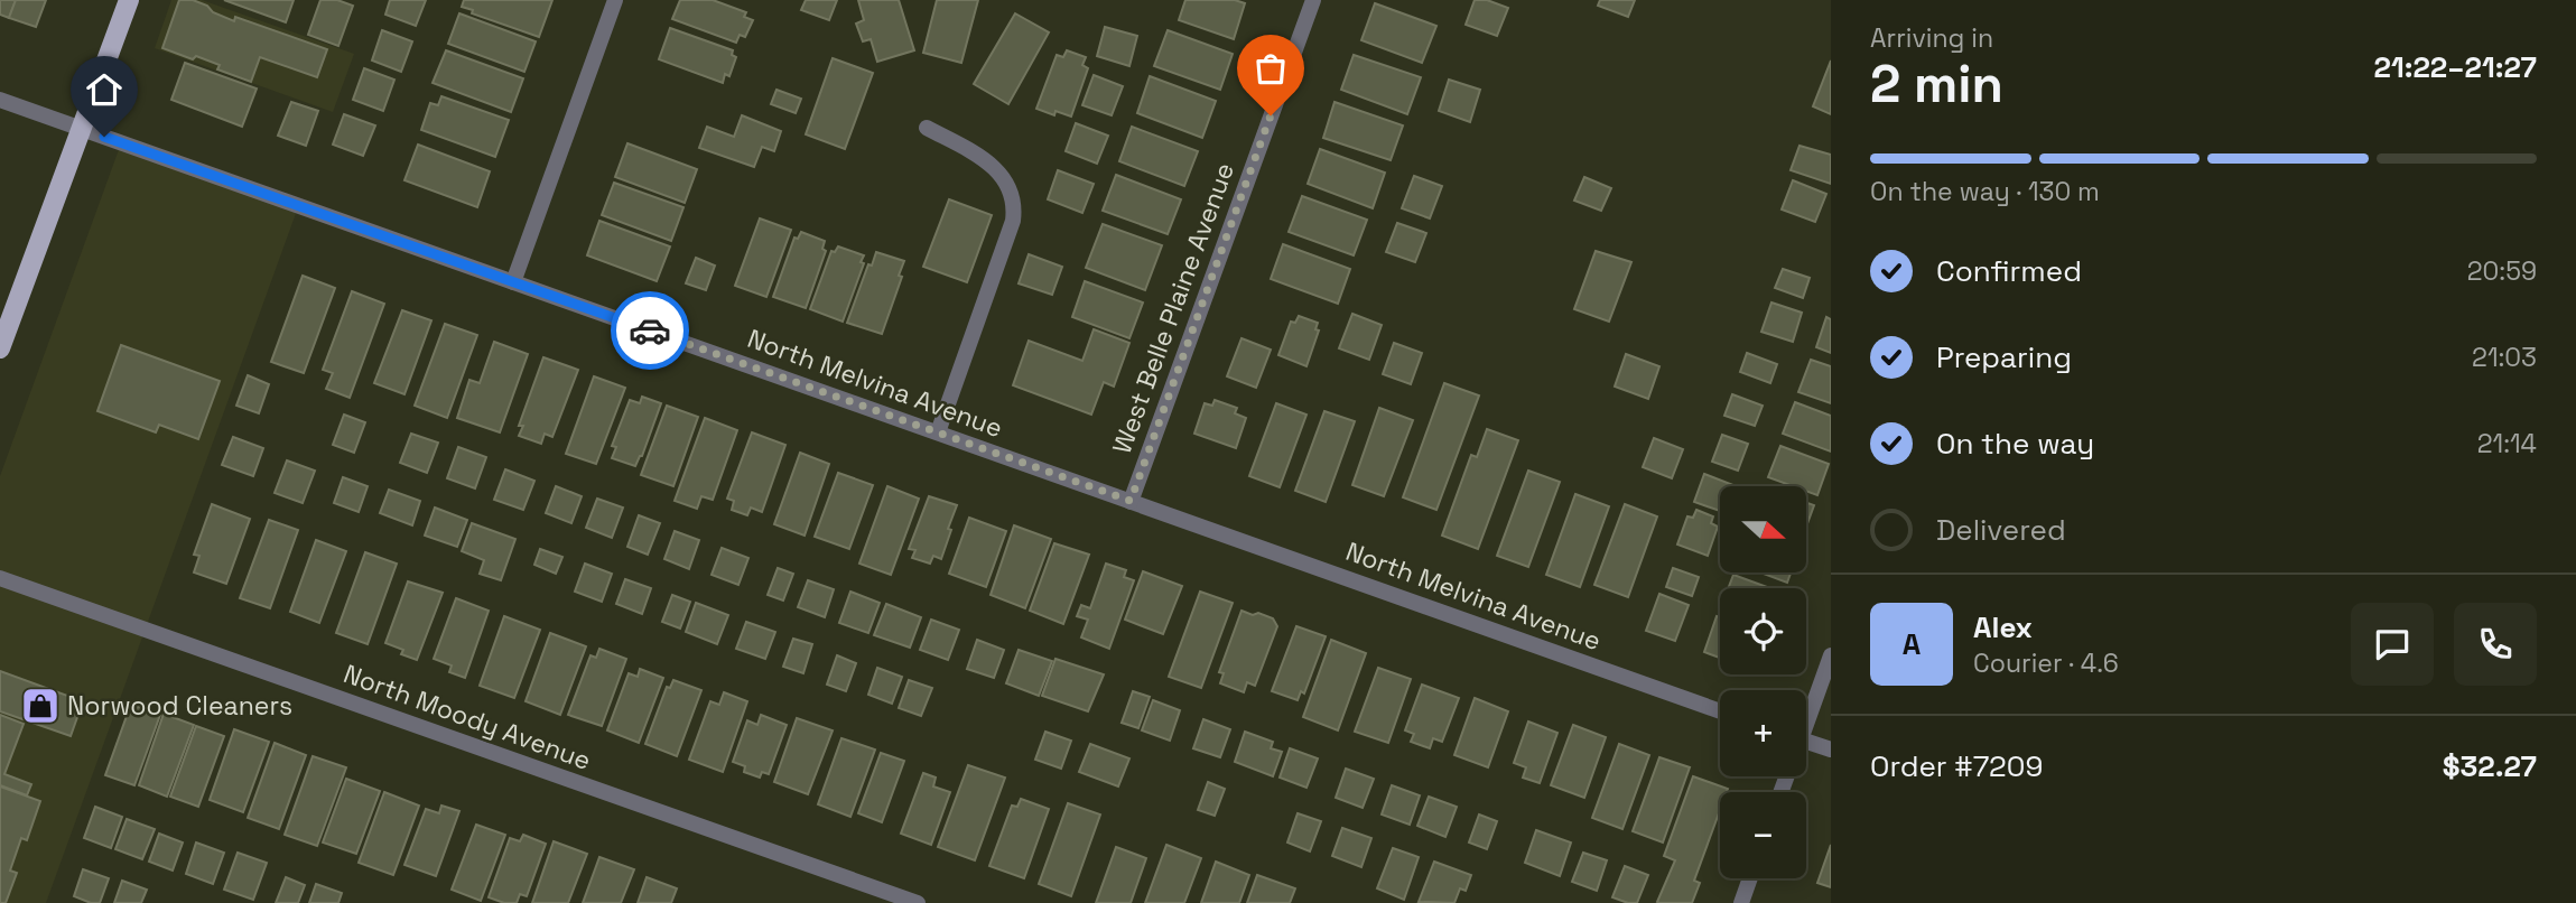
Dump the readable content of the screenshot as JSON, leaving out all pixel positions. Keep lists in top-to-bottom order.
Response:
{
  "streets": {
    "street": ["West Belle Plaine Avenue", "North Melvina Avenue", "North Moody Avenue"]
  },
  "crossings": [
    ["West Belle Plaine Avenue", "North Melvina Avenue"]
  ],
  "places": {
    "shop": ["Norwood Cleaners"]
  },
  "north": "right",
  "page": {
    "heading": ["2 min", "Arriving in", "21:22–21:27"],
    "panel": [
      "Alex",
      "Courier · 4.6",
      "Order #7209",
      "$32.27"
    ],
    "bar": "On the way · 130 m",
    "list": [
      ["Confirmed", "20:59"],
      ["Preparing", "21:03"],
      ["On the way", "21:14"],
      "Delivered"
    ],
    "map_buttons": ["+", "−"],
    "round": "A"
  }
}
